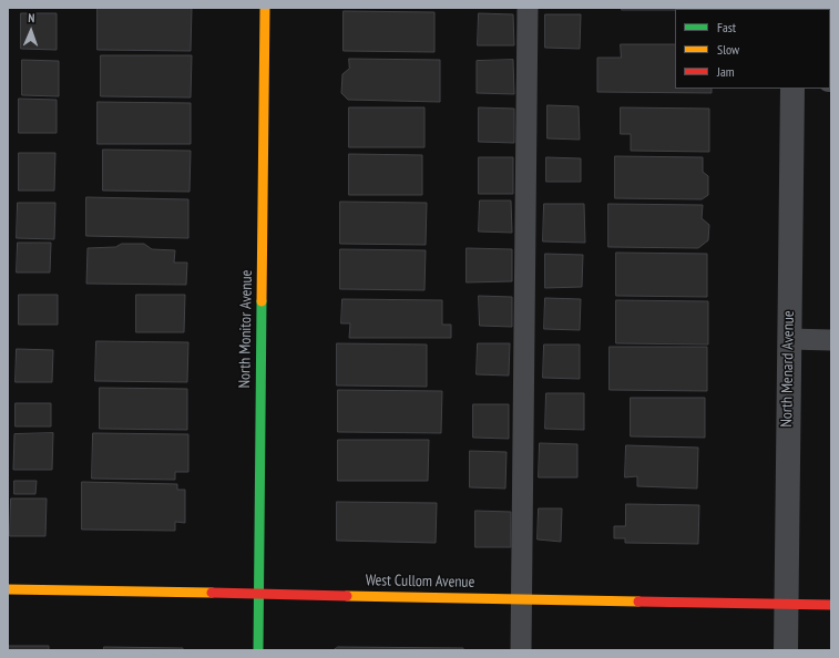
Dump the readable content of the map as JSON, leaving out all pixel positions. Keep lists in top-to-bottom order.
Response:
{
  "streets": {
    "street": ["North Monitor Avenue", "North Menard Avenue", "West Cullom Avenue"]
  },
  "crossings": [
    ["North Monitor Avenue", "West Cullom Avenue"],
    ["North Menard Avenue", "West Cullom Avenue"]
  ],
  "legend": ["Fast", "Slow", "Jam"],
  "north": "top"
}
